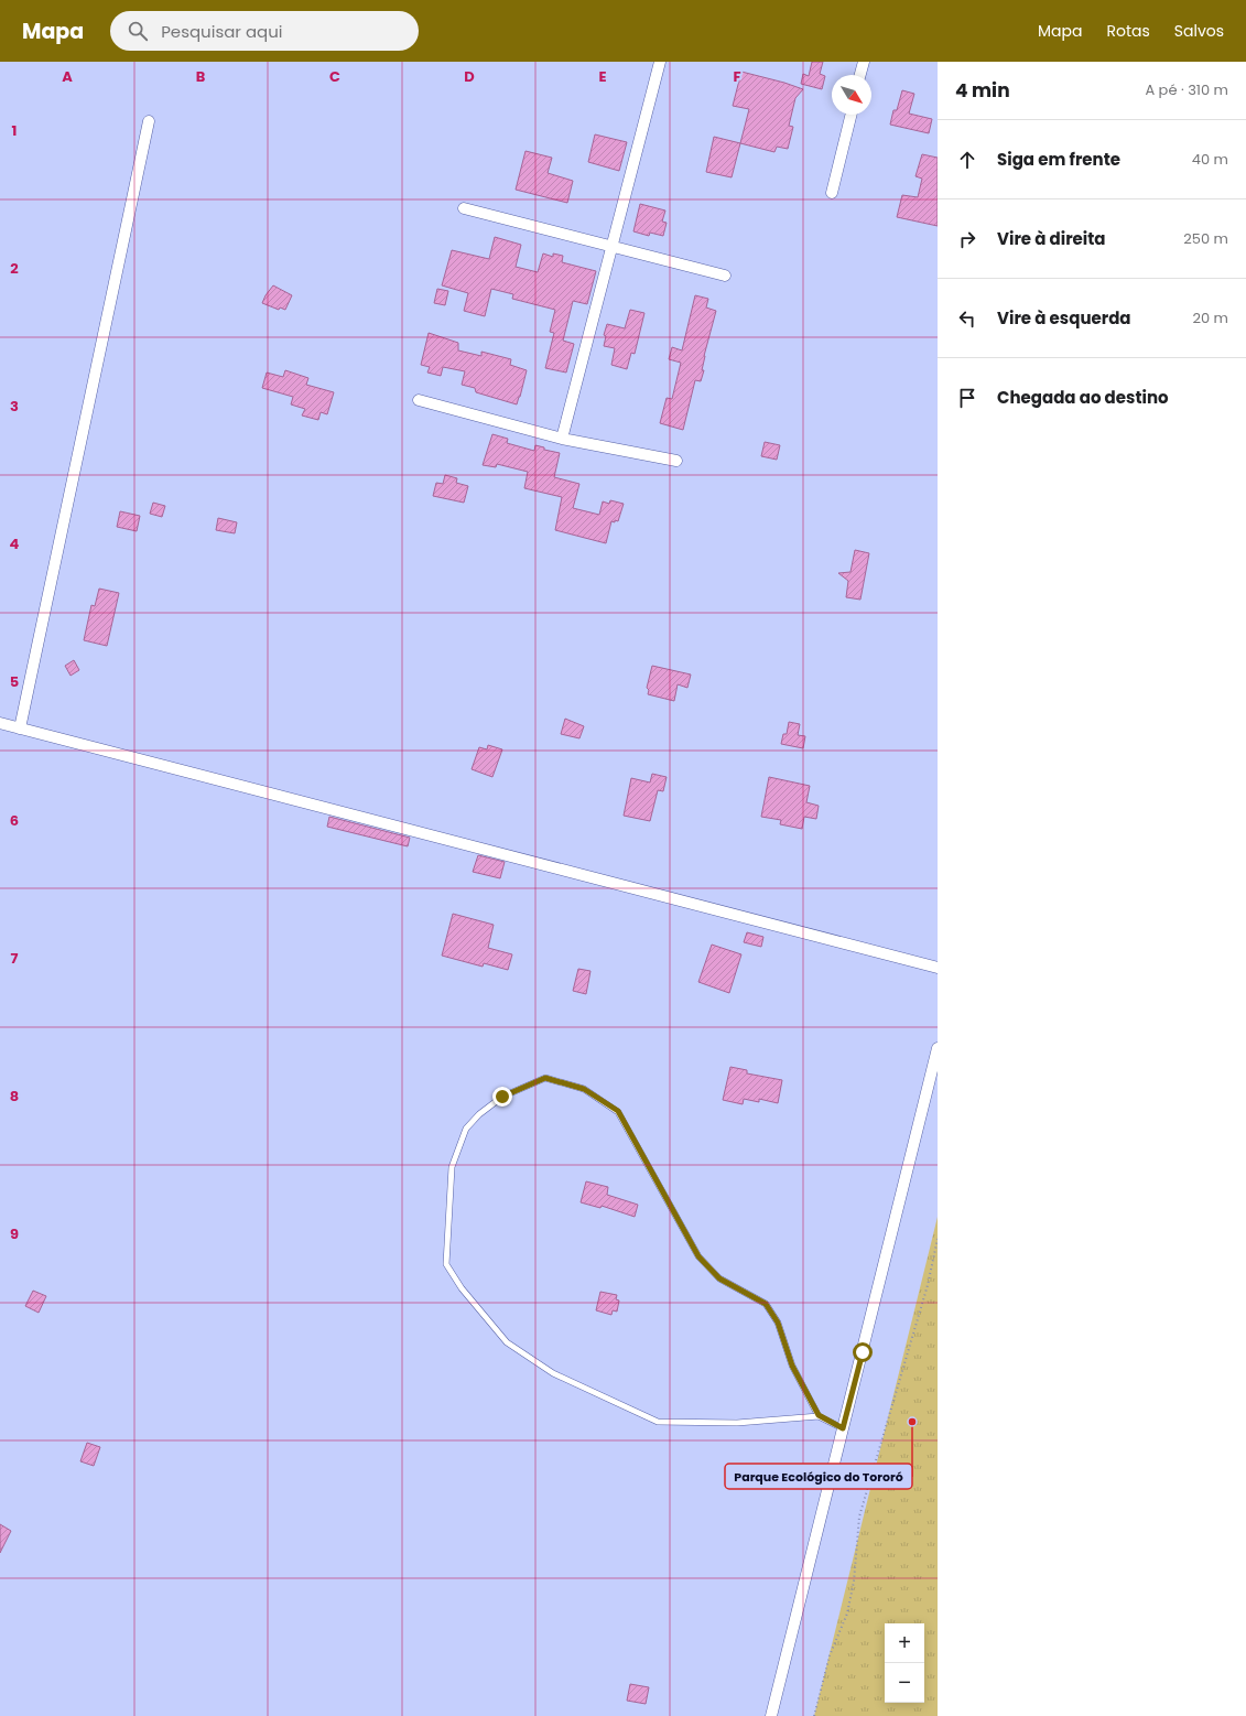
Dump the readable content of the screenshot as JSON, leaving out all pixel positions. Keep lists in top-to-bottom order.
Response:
{
  "places": ["Parque Ecológico do Tororó"],
  "north": "bottom right",
  "page": {
    "header": "Mapa",
    "search": "Pesquisar aqui",
    "nav": ["Mapa", "Rotas", "Salvos"],
    "heading": ["4 min", "A pé · 310 m"],
    "list": [
      ["Siga em frente", "40 m"],
      ["Vire à direita", "250 m"],
      ["Vire à esquerda", "20 m"],
      "Chegada ao destino"
    ],
    "map_buttons": ["+", "−"]
  },
  "grid": {
    "columns": [
      "A",
      "B",
      "C",
      "D",
      "E",
      "F"
    ],
    "rows": [
      "1",
      "2",
      "3",
      "4",
      "5",
      "6",
      "7",
      "8",
      "9"
    ]
  }
}
